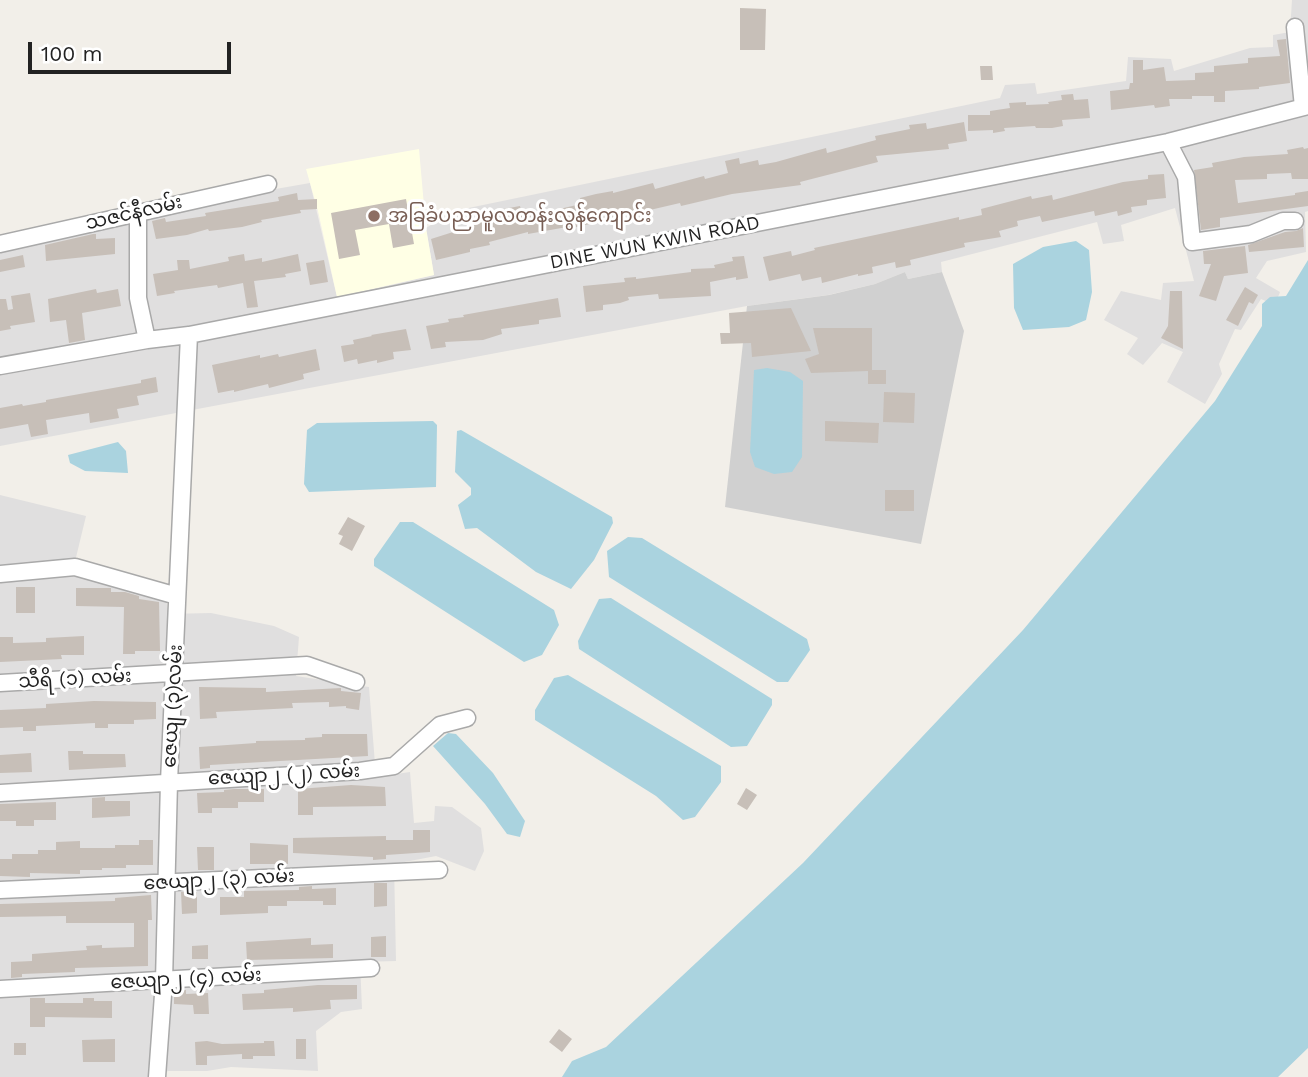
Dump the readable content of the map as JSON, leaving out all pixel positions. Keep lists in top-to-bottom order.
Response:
{
  "streets": {
    "street": [
      "သဇင်နီလမ်း",
      "DINE WUN KWIN ROAD",
      "သီရိ (၁) လမ်း",
      "ဇေယျ (၃)လမ်း",
      "ဇေယျာ၂ (၂) လမ်း",
      "ဇေယျာ၂ (၃) လမ်း",
      "ဇေယျာ၂ (၄) လမ်း"
    ]
  },
  "crossings": [
    ["DINE WUN KWIN ROAD", "ဇေယျ (၃)လမ်း"],
    ["သီရိ (၁) လမ်း", "ဇေယျ (၃)လမ်း"],
    ["ဇေယျ (၃)လမ်း", "ဇေယျာ၂ (၂) လမ်း"],
    ["ဇေယျ (၃)လမ်း", "ဇေယျာ၂ (၃) လမ်း"],
    ["ဇေယျ (၃)လမ်း", "ဇေယျာ၂ (၄) လမ်း"]
  ],
  "places": ["အခြခံပညာမူလတန်းလွန်ကျောင်း"],
  "scale_bar": "100 m"
}
